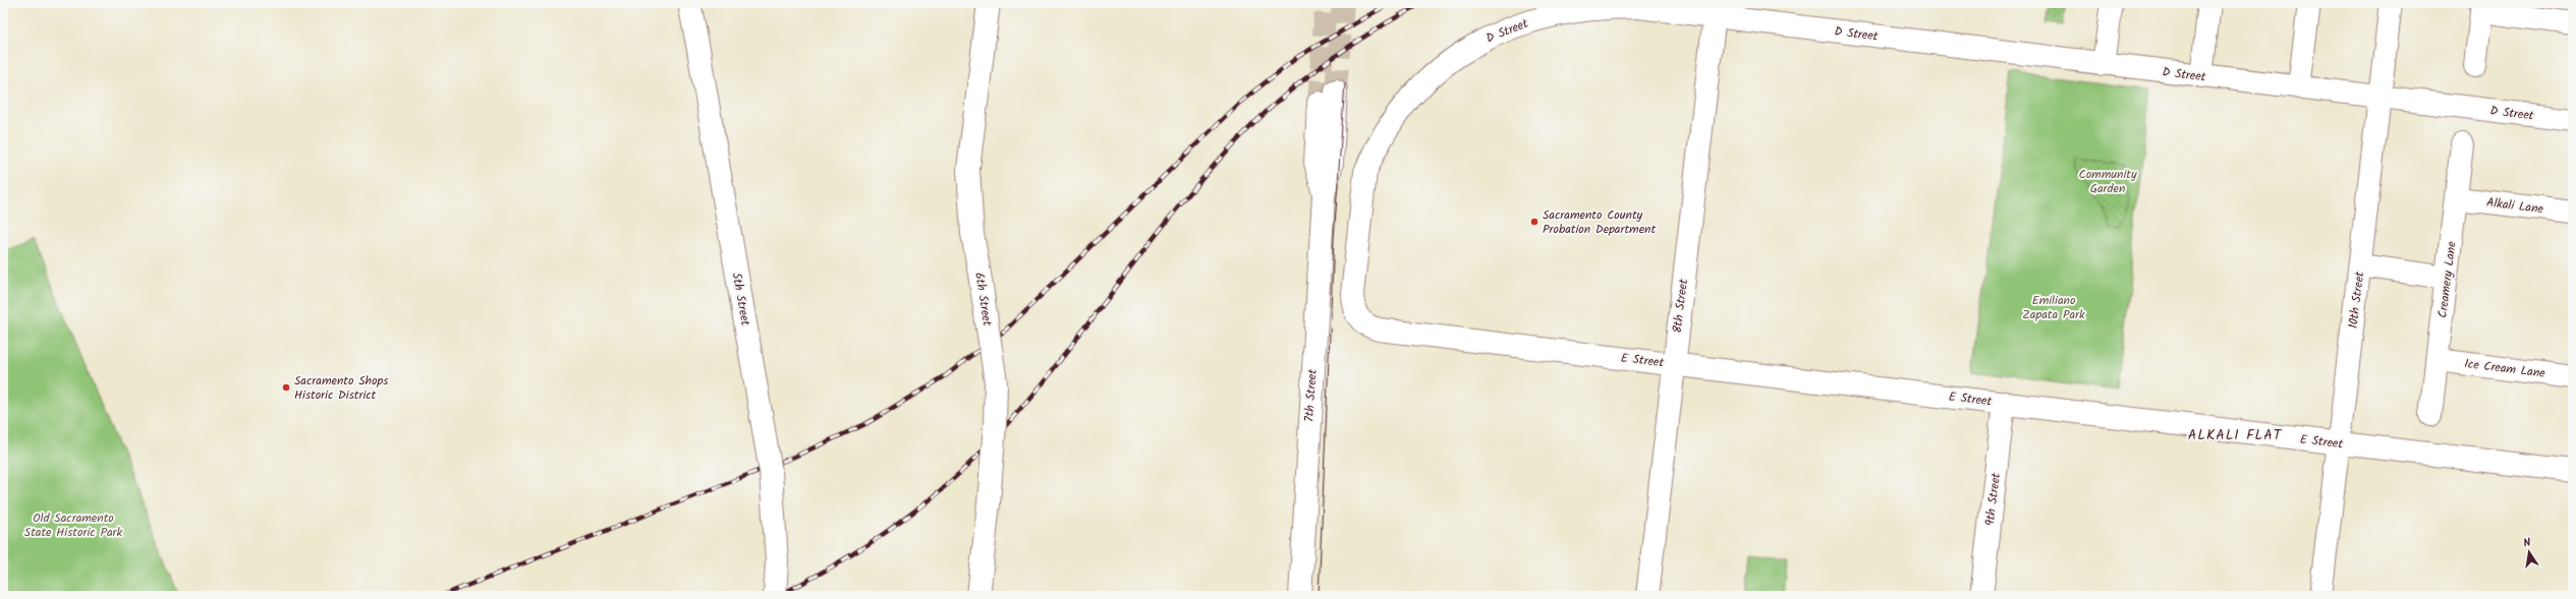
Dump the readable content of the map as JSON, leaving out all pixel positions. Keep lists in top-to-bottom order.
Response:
{
  "streets": {
    "street": [
      "D Street",
      "Alkali Lane",
      "Creamery Lane",
      "5th Street",
      "6th Street",
      "10th Street",
      "8th Street",
      "E Street",
      "Ice Cream Lane",
      "7th Street",
      "9th Street"
    ]
  },
  "crossings": [
    ["D Street", "10th Street"],
    ["D Street", "8th Street"],
    ["D Street", "E Street"],
    ["Alkali Lane", "Creamery Lane"],
    ["Creamery Lane", "Ice Cream Lane"],
    ["10th Street", "E Street"],
    ["8th Street", "E Street"],
    ["E Street", "9th Street"]
  ],
  "districts": ["ALKALI FLAT"],
  "parks": ["Community Garden", "Emiliano Zapata Park", "Old Sacramento State Historic Park"],
  "places": ["Sacramento County Probation Department", "Sacramento Shops Historic District"],
  "north": "top"
}
